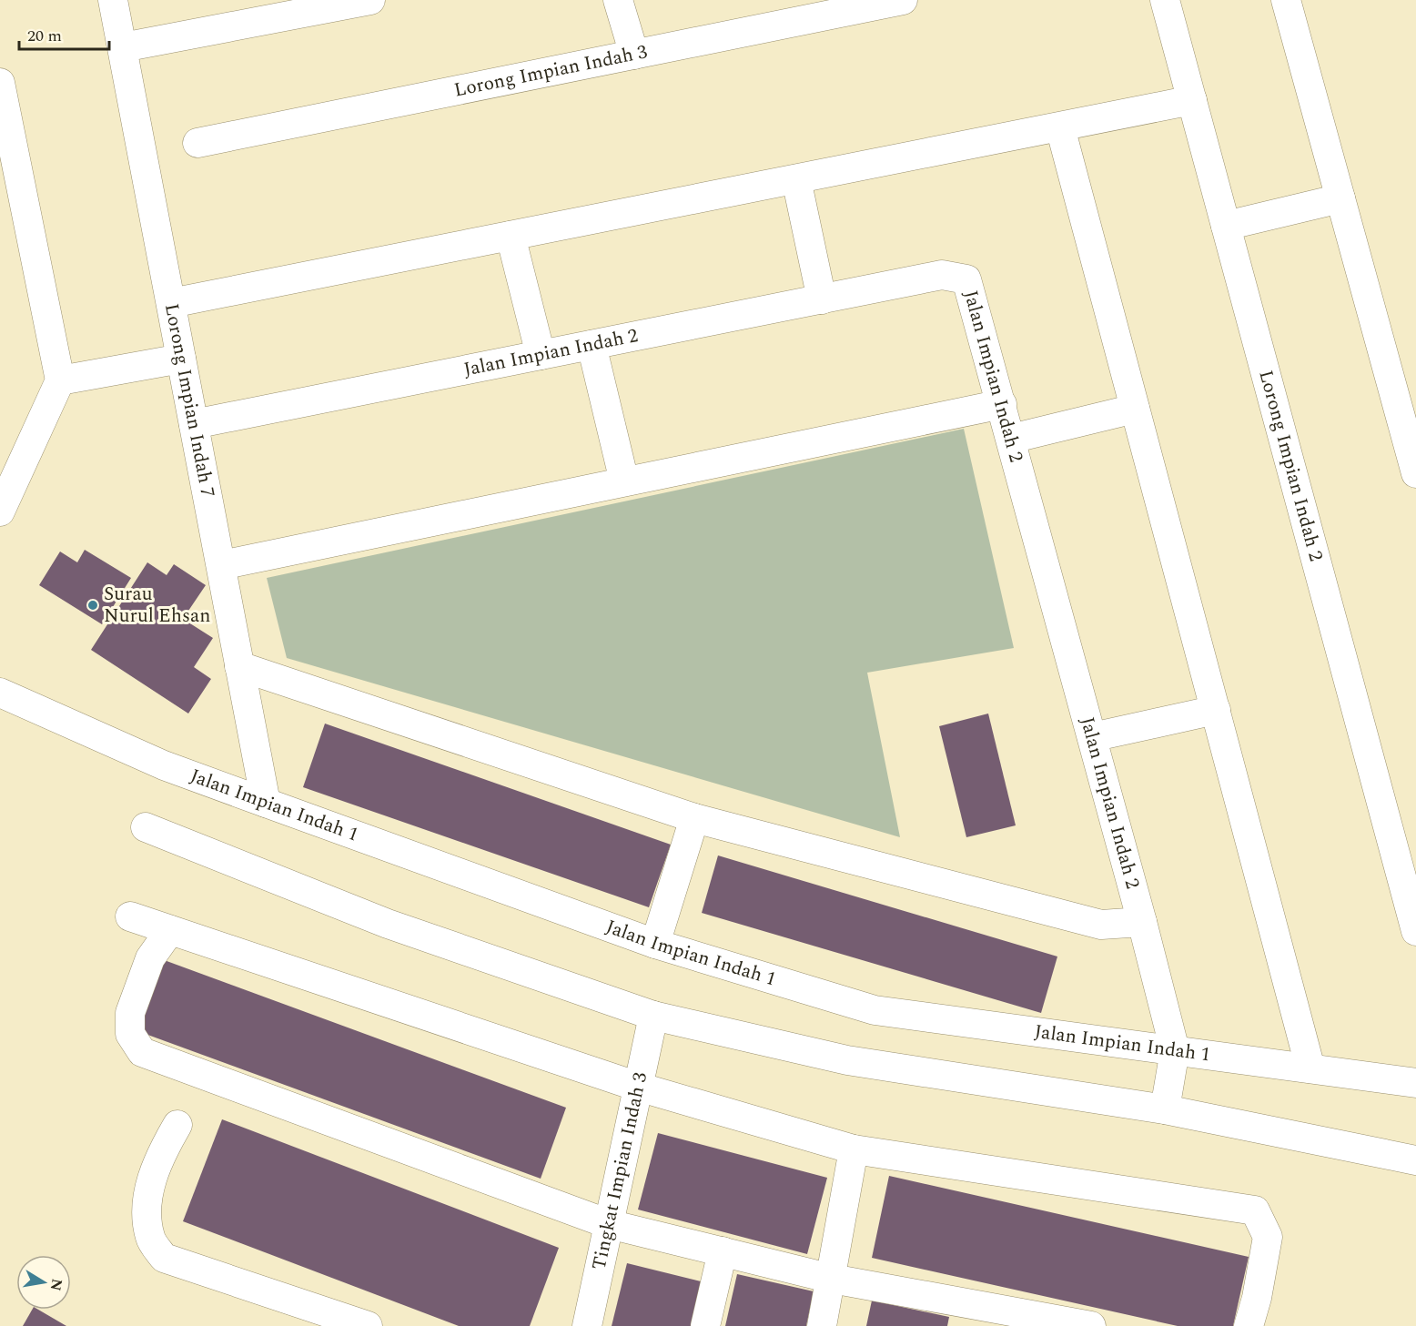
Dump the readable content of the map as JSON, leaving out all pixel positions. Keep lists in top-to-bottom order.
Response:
{
  "streets": {
    "street": [
      "Lorong Impian Indah 3",
      "Jalan Impian Indah 2",
      "Lorong Impian Indah 7",
      "Lorong Impian Indah 2",
      "Jalan Impian Indah 1",
      "Tingkat Impian Indah 3"
    ]
  },
  "crossings": [
    ["Jalan Impian Indah 2", "Lorong Impian Indah 7"],
    ["Jalan Impian Indah 2", "Jalan Impian Indah 1"],
    ["Lorong Impian Indah 7", "Jalan Impian Indah 1"]
  ],
  "places": ["Surau Nurul Ehsan"],
  "scale_bar": "20 m",
  "north": "right"
}
